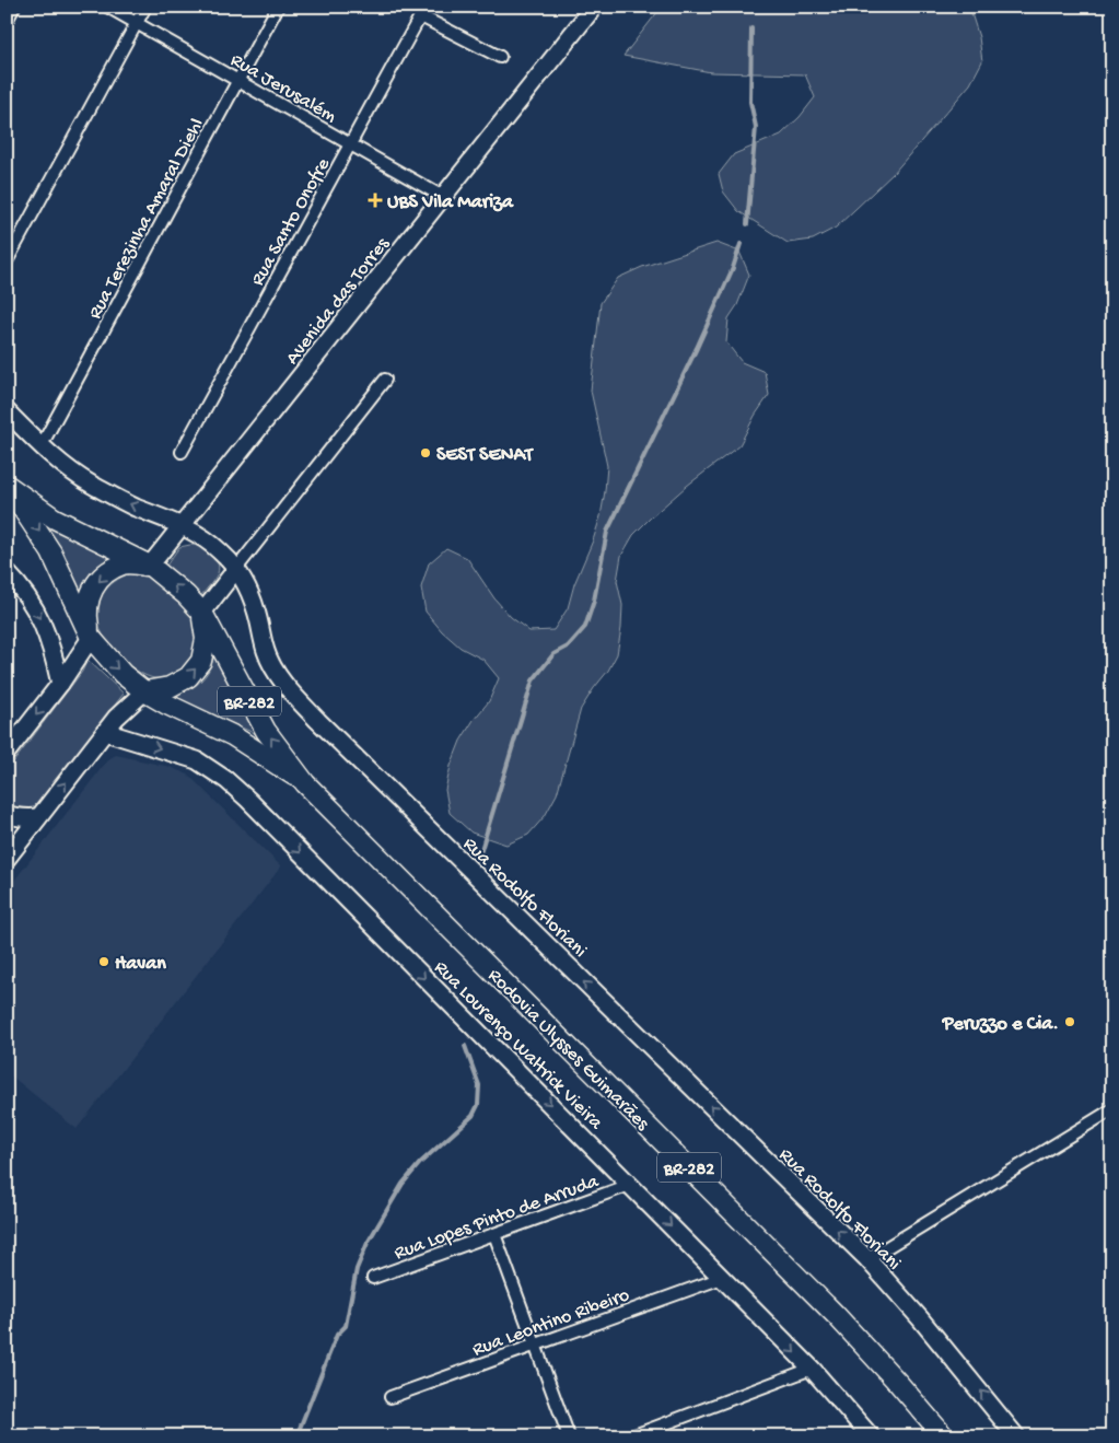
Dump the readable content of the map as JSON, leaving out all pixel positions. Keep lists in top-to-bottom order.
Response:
{
  "streets": {
    "highway": ["BR-282", "Rodovia Ulysses Guimarães"],
    "main road": ["Avenida das Torres", "Rua Rodolfo Floriani", "Rua Lourenço Waltrick Vieira"],
    "street": [
      "Rua Jerusalém",
      "Rua Terezinha Amaral Diehl",
      "Rua Santo Onofre",
      "Rua Lopes Pinto de Arruda",
      "Rua Leontino Ribeiro"
    ]
  },
  "crossings": [
    ["Rua Jerusalém", "Rua Terezinha Amaral Diehl"],
    ["Rua Jerusalém", "Rua Santo Onofre"],
    ["Rua Jerusalém", "Avenida das Torres"],
    ["Rua Terezinha Amaral Diehl", "Rua Rodolfo Floriani"],
    ["Avenida das Torres", "Rua Rodolfo Floriani"],
    ["Avenida das Torres", "Rodovia Ulysses Guimarães"],
    ["Rua Lourenço Waltrick Vieira", "Rua Lopes Pinto de Arruda"],
    ["Rua Lourenço Waltrick Vieira", "Rua Leontino Ribeiro"]
  ],
  "one_way": ["Rua Rodolfo Floriani", "Rua Lourenço Waltrick Vieira"],
  "places": {
    "health": ["UBS Vila Mariza"],
    "other": ["SEST SENAT", "Havan", "Peruzzo e Cia."]
  }
}
